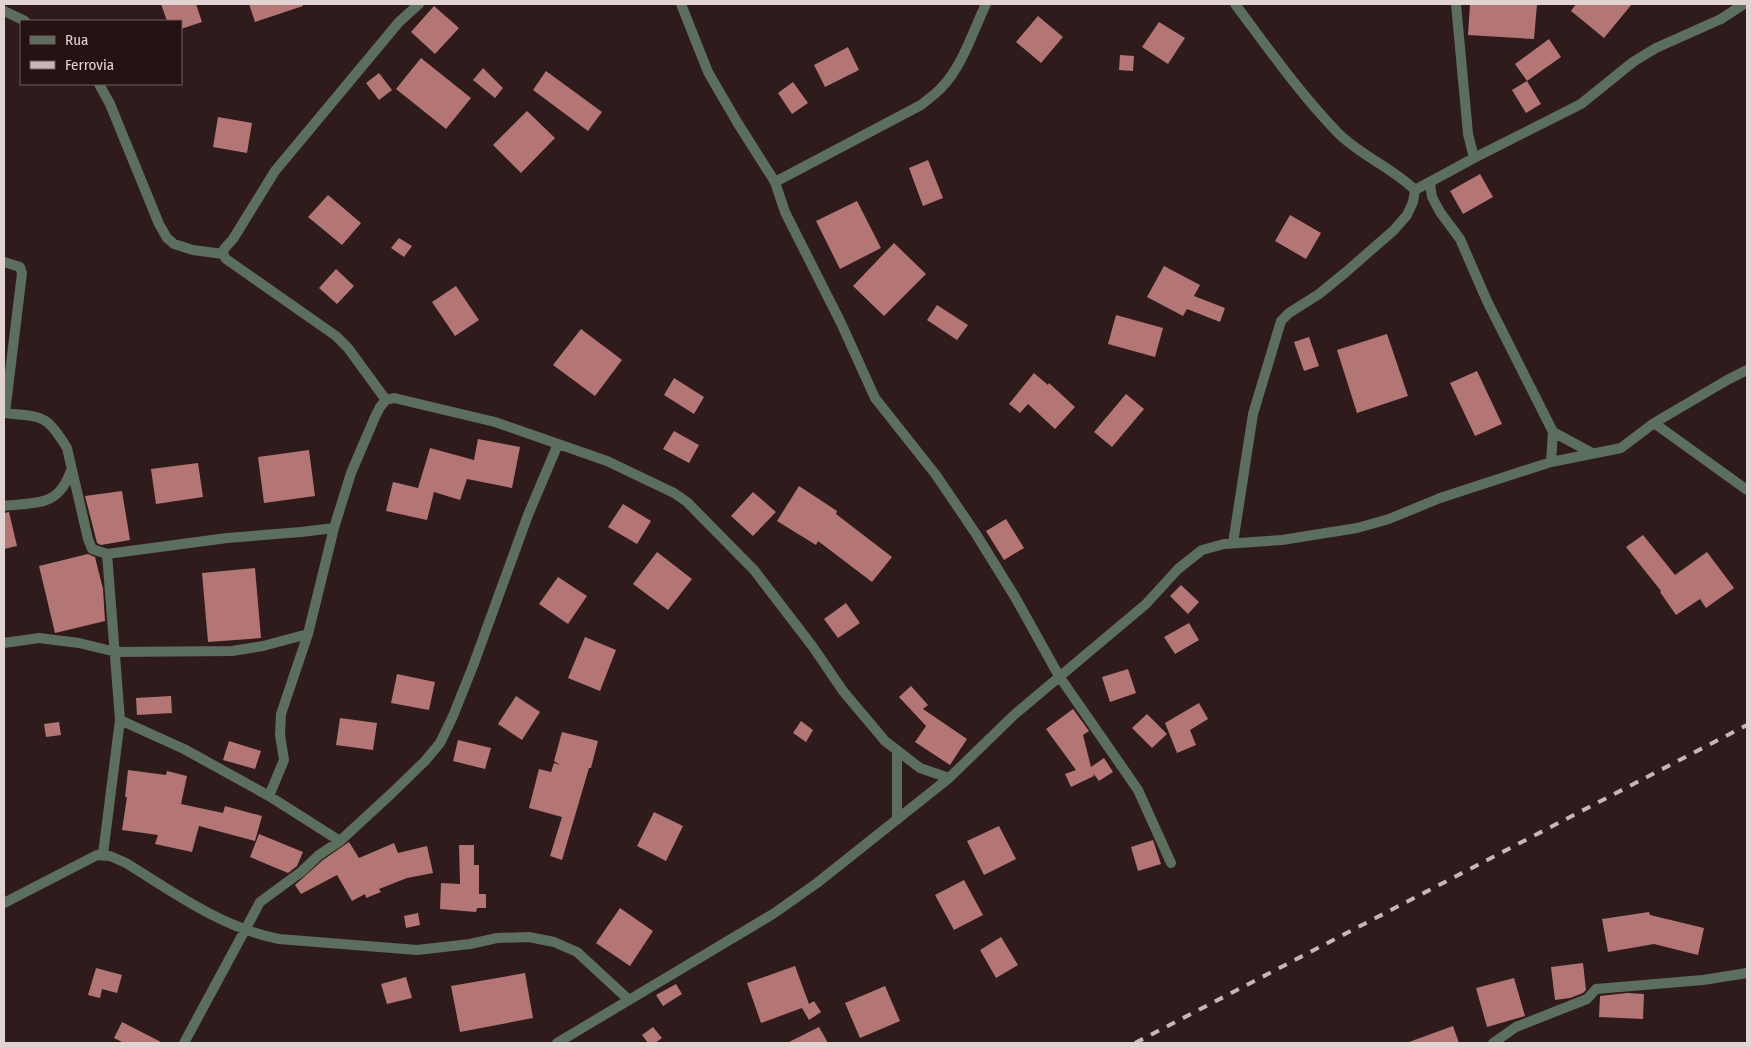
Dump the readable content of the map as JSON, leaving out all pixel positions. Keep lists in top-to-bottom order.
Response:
{
  "legend": ["Rua", "Ferrovia"]
}
